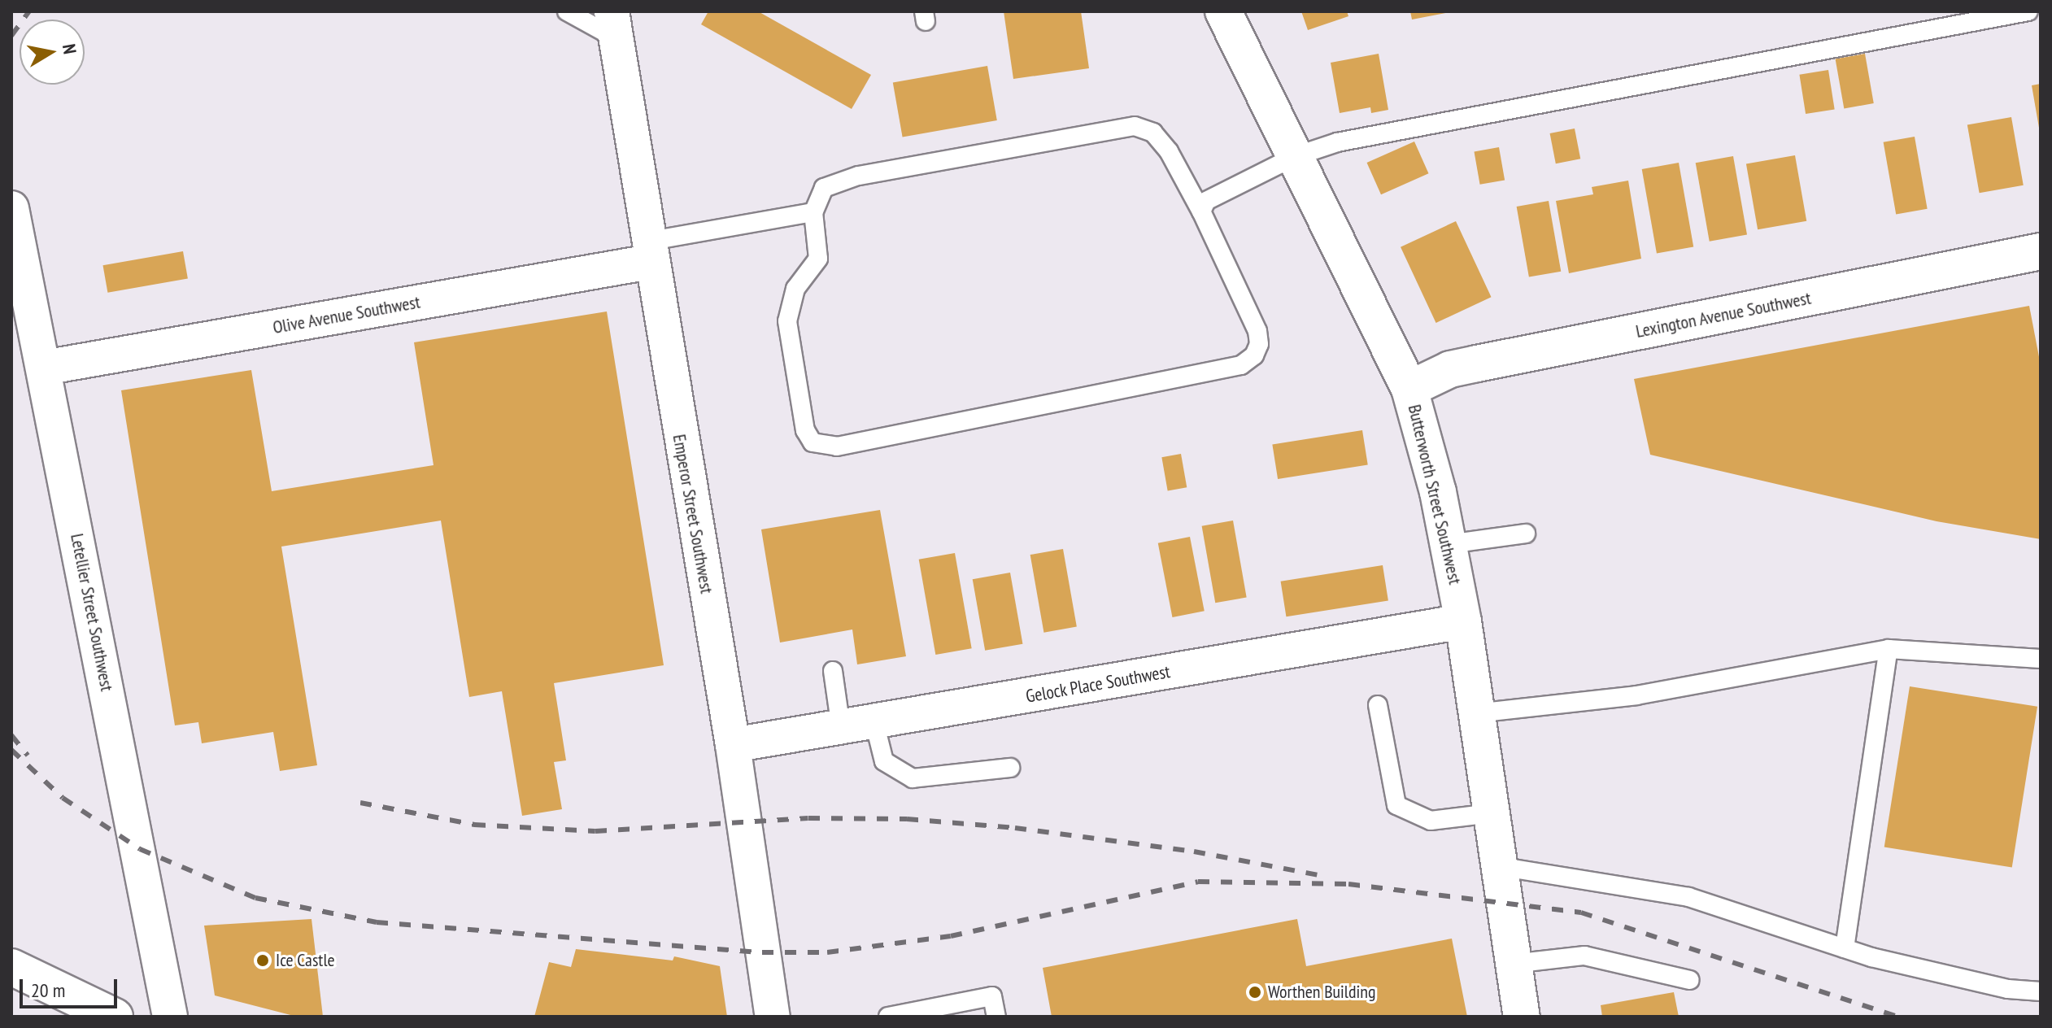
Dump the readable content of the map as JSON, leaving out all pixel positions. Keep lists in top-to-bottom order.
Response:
{
  "streets": {
    "street": [
      "Olive Avenue Southwest",
      "Lexington Avenue Southwest",
      "Butterworth Street Southwest",
      "Emperor Street Southwest",
      "Letellier Street Southwest",
      "Gelock Place Southwest"
    ]
  },
  "crossings": [
    ["Olive Avenue Southwest", "Emperor Street Southwest"],
    ["Olive Avenue Southwest", "Letellier Street Southwest"],
    ["Lexington Avenue Southwest", "Butterworth Street Southwest"],
    ["Butterworth Street Southwest", "Gelock Place Southwest"],
    ["Emperor Street Southwest", "Gelock Place Southwest"]
  ],
  "places": ["Ice Castle", "Worthen Building"],
  "scale_bar": "20 m",
  "north": "right"
}
